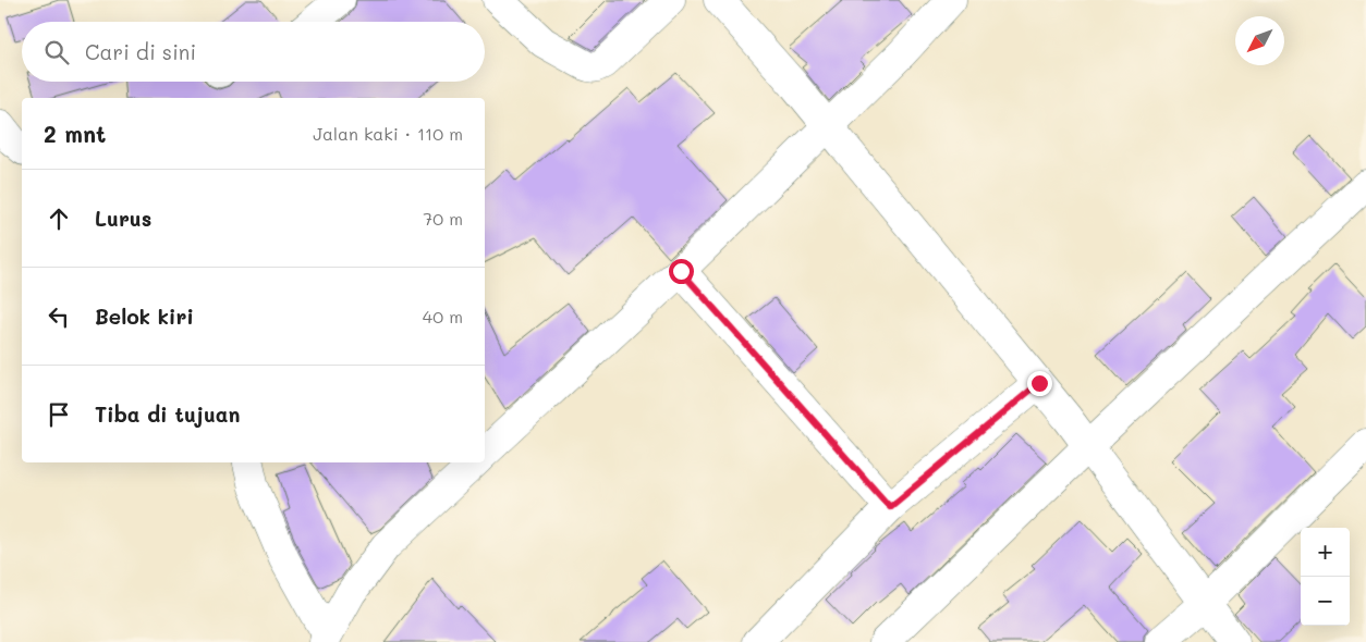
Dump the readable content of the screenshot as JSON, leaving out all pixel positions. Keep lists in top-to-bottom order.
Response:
{
  "north": "bottom left",
  "page": {
    "search": "Cari di sini",
    "heading": ["2 mnt", "Jalan kaki · 110 m"],
    "list": [
      ["Lurus", "70 m"],
      ["Belok kiri", "40 m"],
      "Tiba di tujuan"
    ],
    "map_buttons": ["+", "−"]
  }
}
